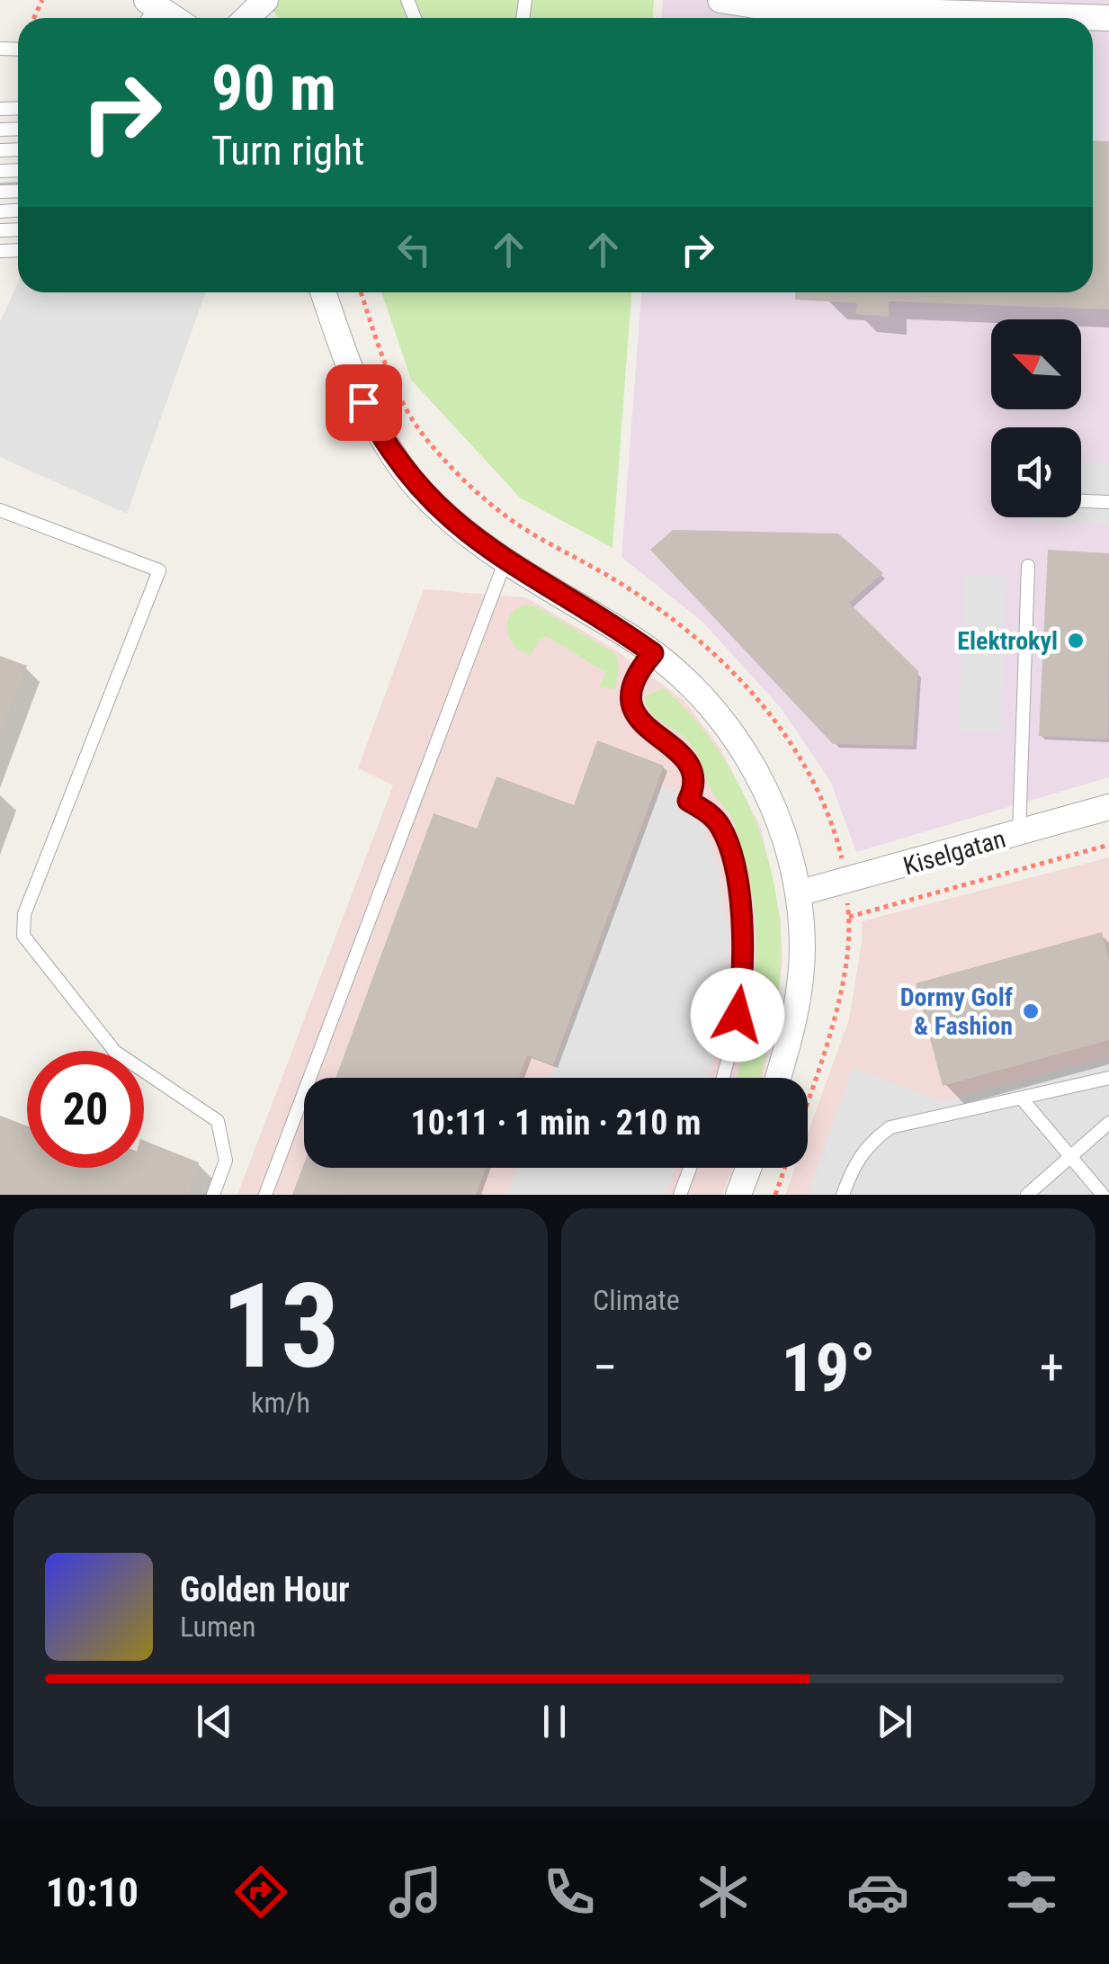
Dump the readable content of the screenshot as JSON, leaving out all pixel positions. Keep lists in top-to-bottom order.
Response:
{
  "streets": {
    "street": ["Kiselgatan"]
  },
  "places": ["Elektrokyl", "Dormy Golf & Fashion"],
  "north": "top left",
  "page": {
    "turn": ["90 m", "Turn right"],
    "limit": "20",
    "trip": "10:11 · 1 min · 210 m",
    "tile": [
      ["13", "km/h"],
      "Climate"
    ],
    "heat": ["−", "19°", "+"],
    "song": ["Golden Hour", "Lumen"],
    "tabs": "10:10"
  }
}
